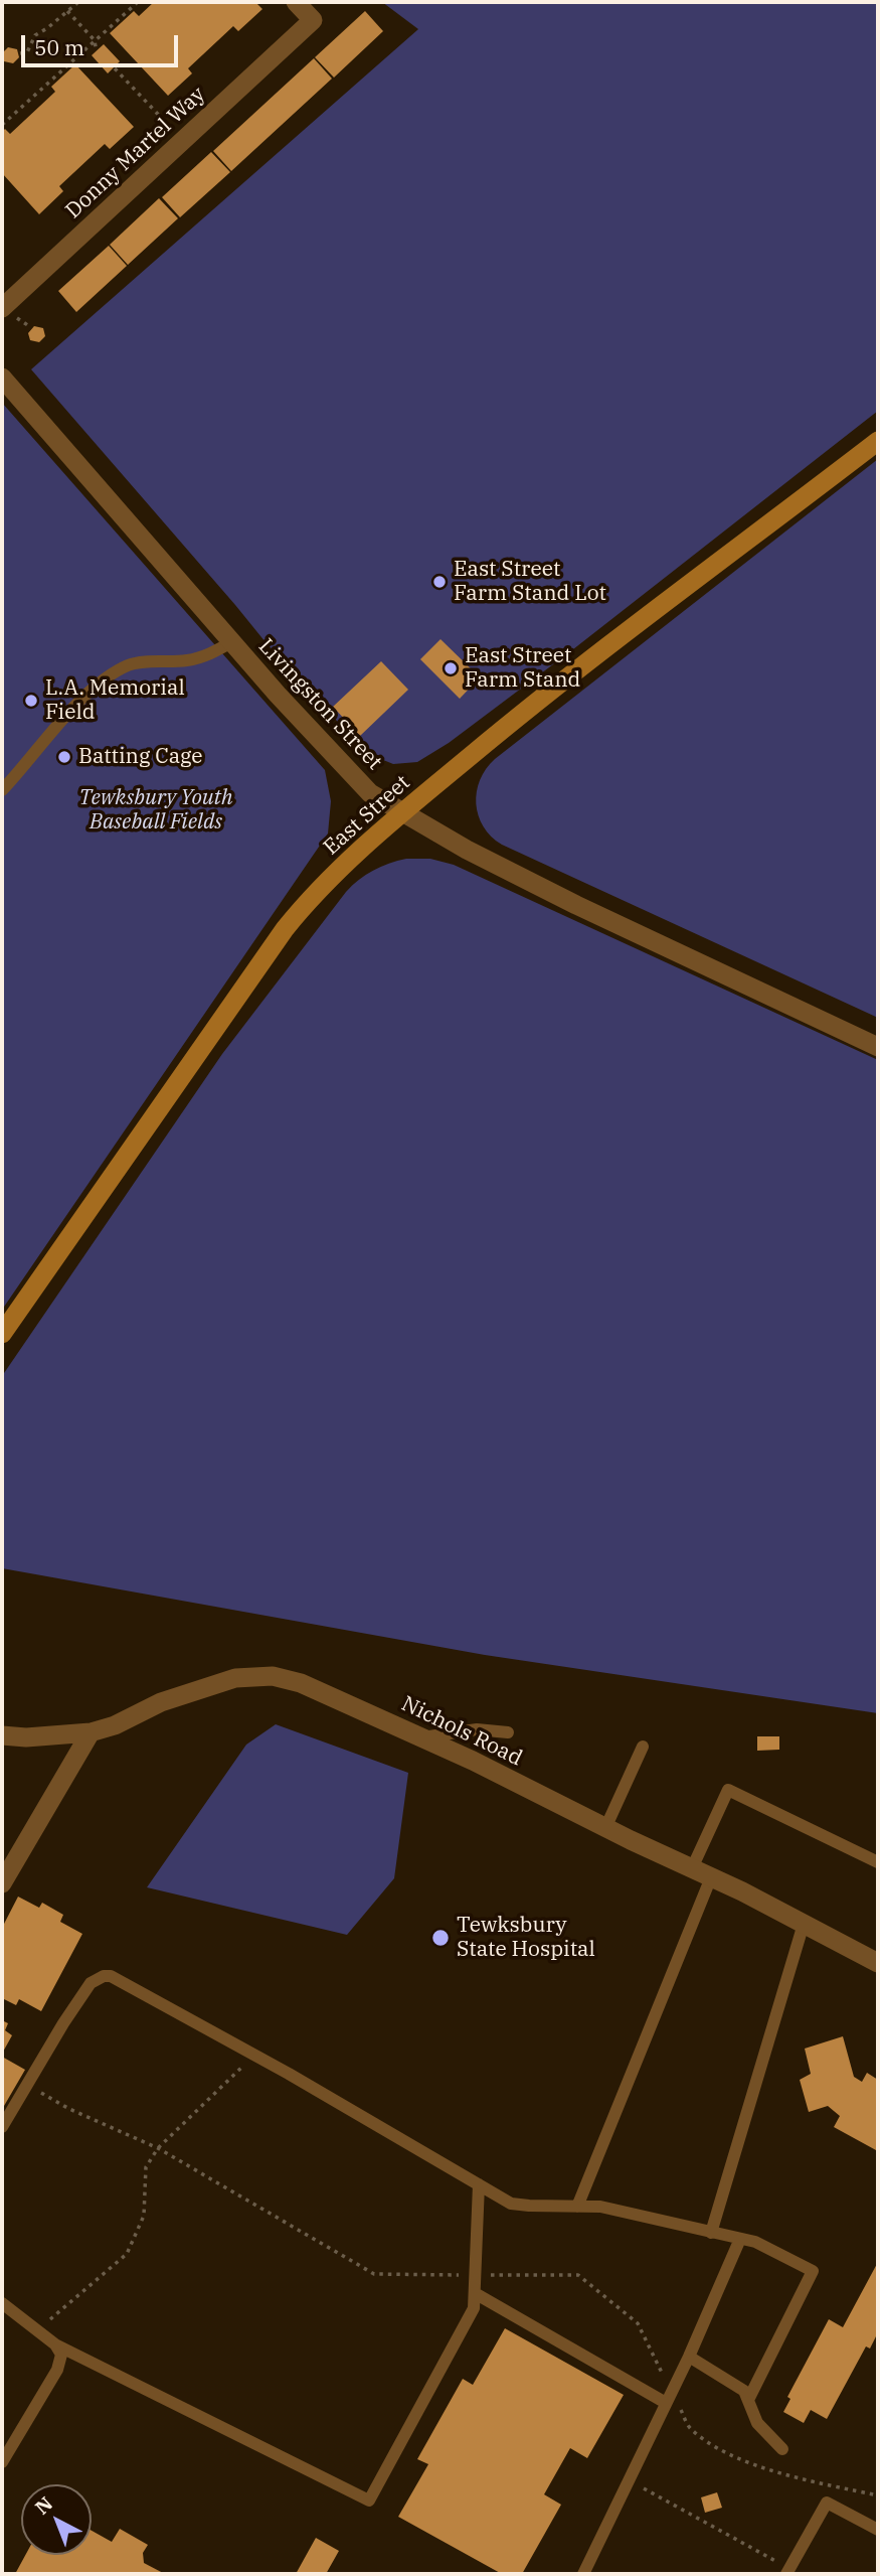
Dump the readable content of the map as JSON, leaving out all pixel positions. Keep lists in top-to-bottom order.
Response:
{
  "streets": {
    "main road": ["East Street"],
    "street": ["Donny Martel Way", "Livingston Street", "Nichols Road"]
  },
  "crossings": [
    ["Livingston Street", "East Street"]
  ],
  "parks": ["Tewksbury Youth Baseball Fields"],
  "places": [
    "East Street Farm Stand Lot",
    "East Street Farm Stand",
    "L.A. Memorial Field",
    "Batting Cage",
    "Tewksbury State Hospital"
  ],
  "scale_bar": "50 m",
  "north": "top left"
}
